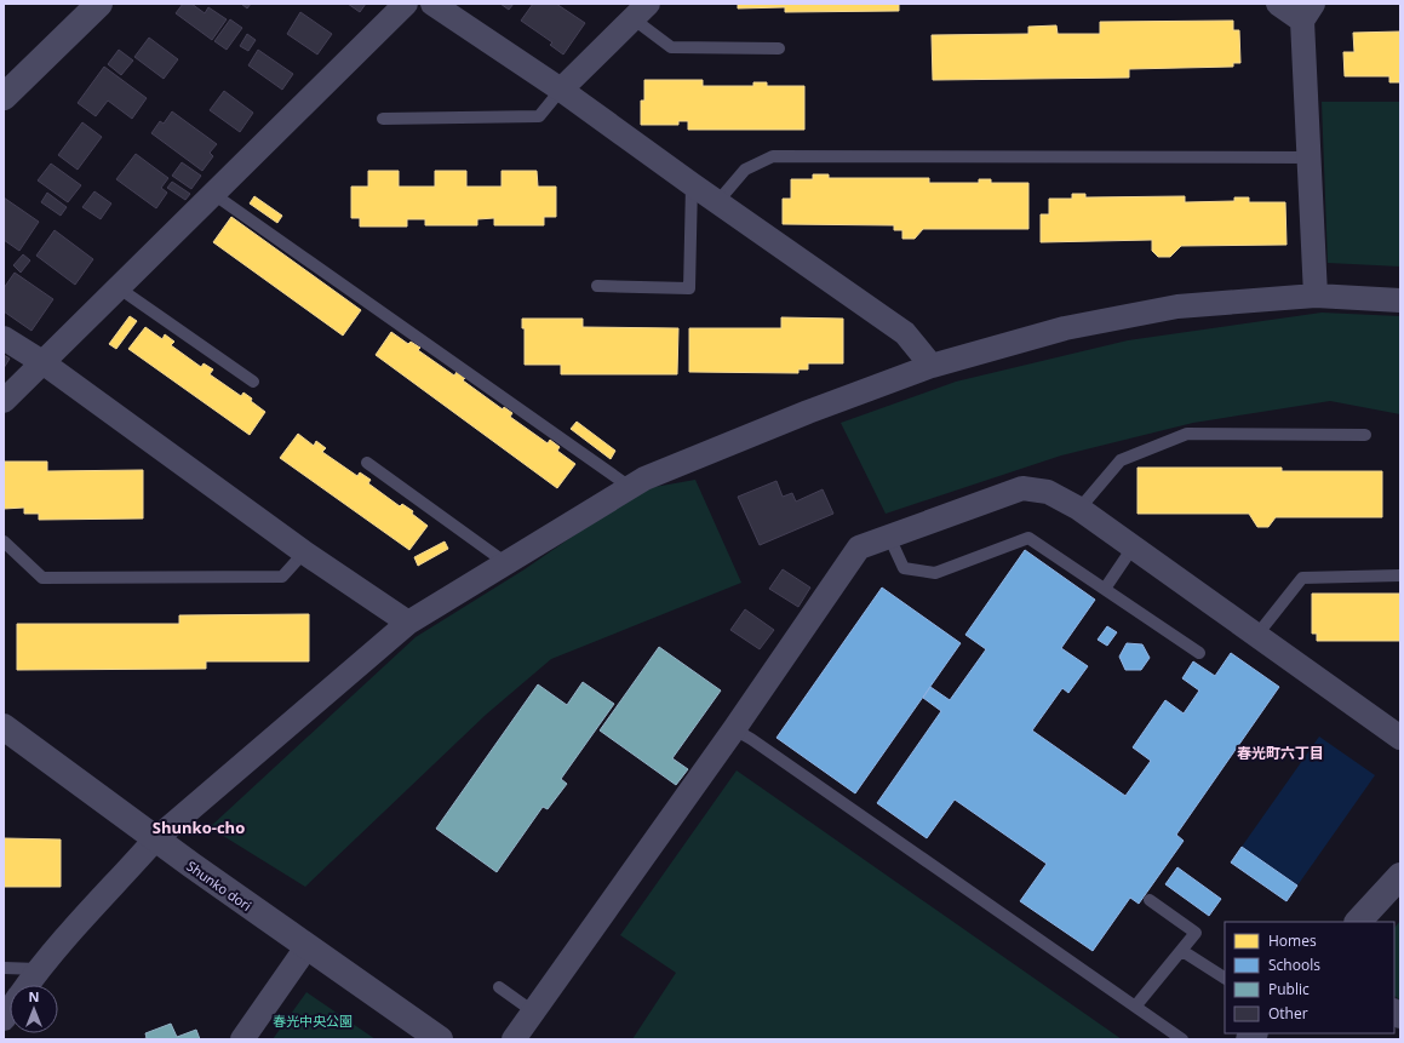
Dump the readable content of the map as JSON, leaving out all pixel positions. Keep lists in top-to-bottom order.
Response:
{
  "streets": {
    "street": ["Shunko dori"]
  },
  "districts": ["春光町六丁目", "Shunko-cho"],
  "parks": ["春光中央公園"],
  "legend": [
    "Homes",
    "Schools",
    "Public",
    "Other"
  ],
  "north": "top"
}
